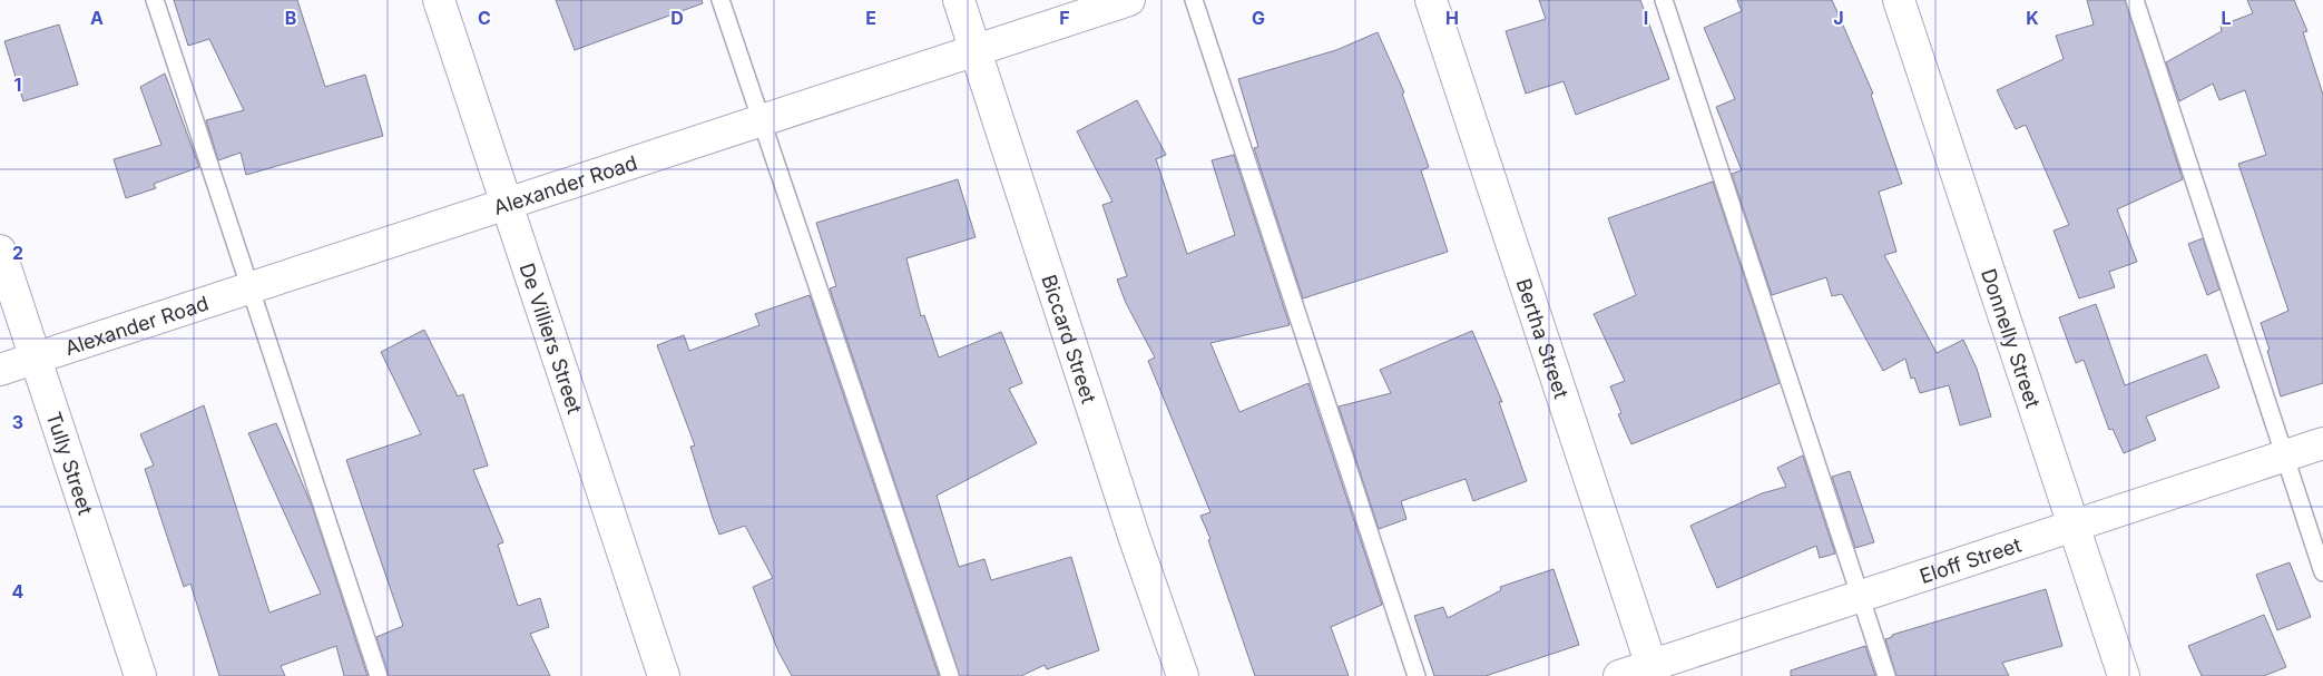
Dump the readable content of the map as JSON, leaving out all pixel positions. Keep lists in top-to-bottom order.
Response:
{
  "streets": {
    "street": [
      "Alexander Road",
      "Bertha Street",
      "Donnelly Street",
      "De Villiers Street",
      "Biccard Street",
      "Tully Street",
      "Eloff Street"
    ]
  },
  "crossings": [
    ["Alexander Road", "De Villiers Street"],
    ["Alexander Road", "Biccard Street"],
    ["Alexander Road", "Tully Street"],
    ["Bertha Street", "Eloff Street"],
    ["Donnelly Street", "Eloff Street"]
  ],
  "grid": {
    "columns": [
      "A",
      "B",
      "C",
      "D",
      "E",
      "F",
      "G",
      "H",
      "I",
      "J",
      "K",
      "L"
    ],
    "rows": [
      "1",
      "2",
      "3",
      "4"
    ]
  }
}
